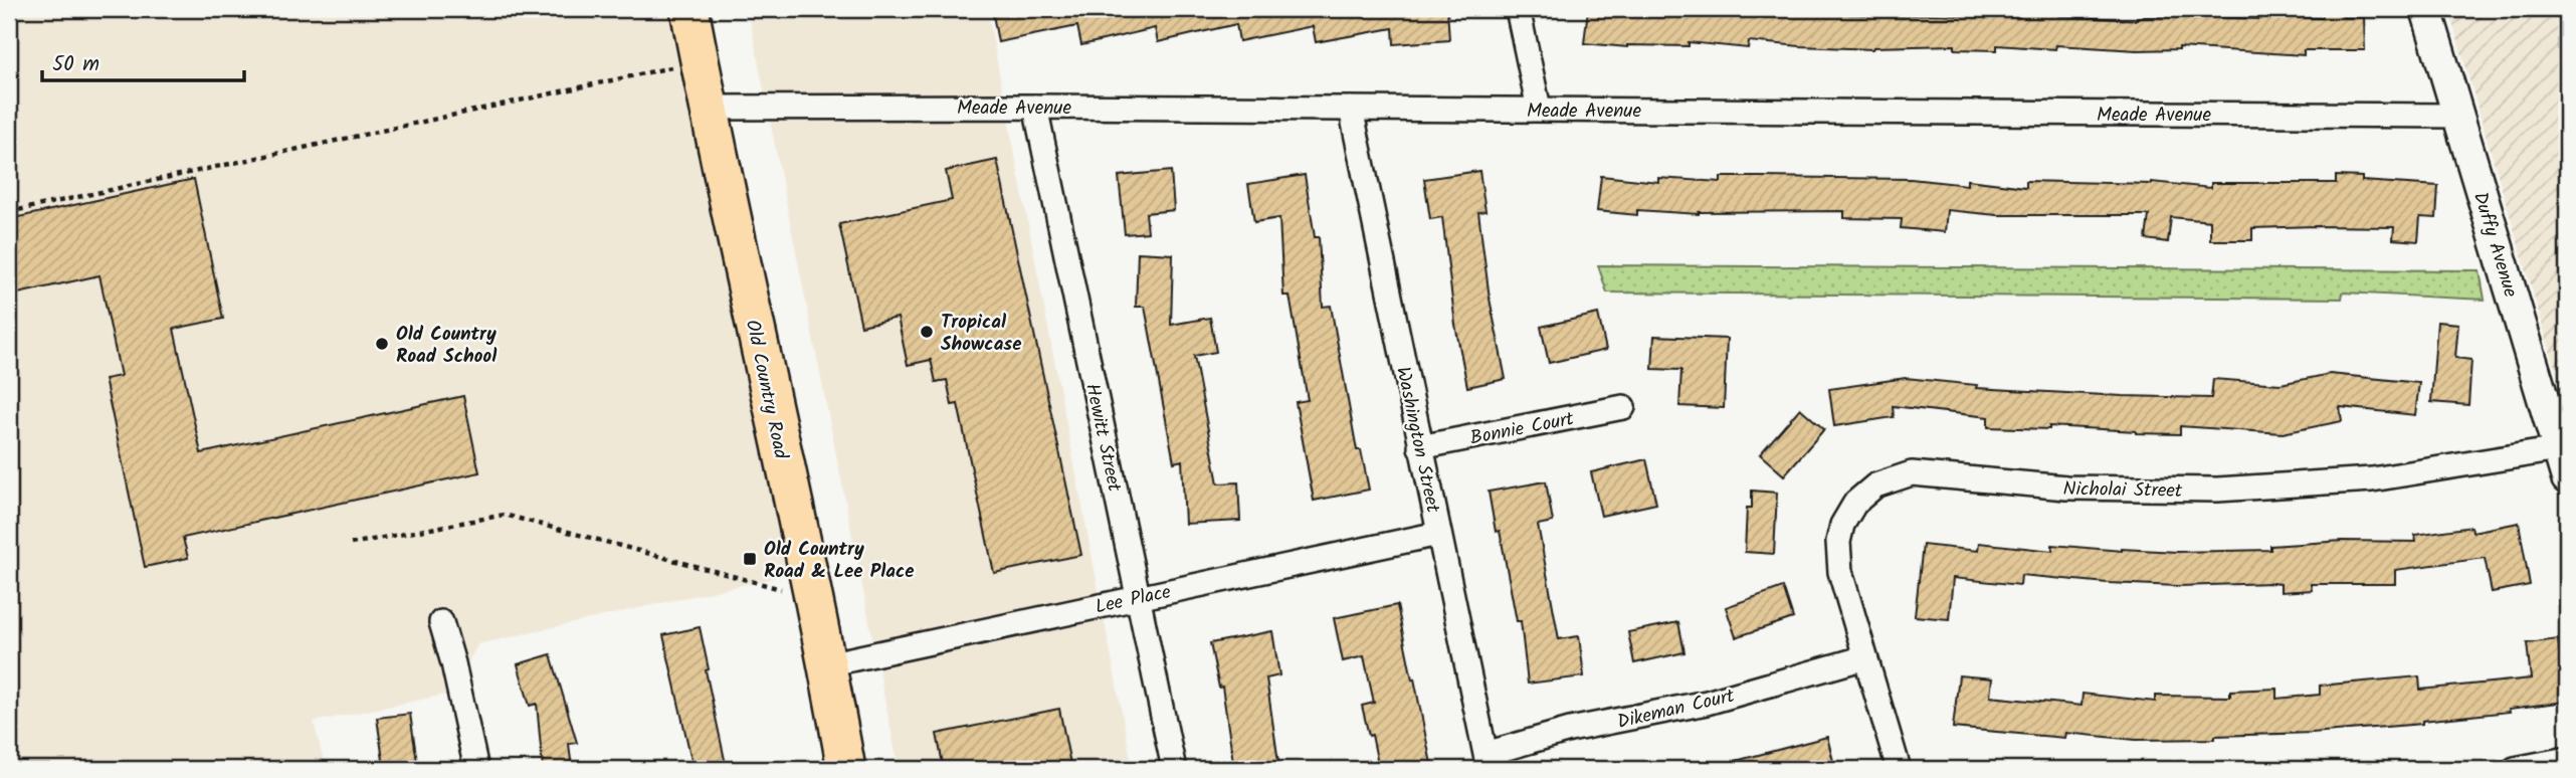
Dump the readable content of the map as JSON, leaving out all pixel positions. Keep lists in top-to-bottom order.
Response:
{
  "streets": {
    "main road": ["Old Country Road"],
    "street": [
      "Meade Avenue",
      "Duffy Avenue",
      "Bonnie Court",
      "Hewitt Street",
      "Washington Street",
      "Nicholai Street",
      "Lee Place",
      "Dikeman Court"
    ]
  },
  "crossings": [
    ["Meade Avenue", "Duffy Avenue"],
    ["Meade Avenue", "Old Country Road"],
    ["Meade Avenue", "Hewitt Street"],
    ["Meade Avenue", "Washington Street"],
    ["Duffy Avenue", "Nicholai Street"],
    ["Old Country Road", "Lee Place"],
    ["Bonnie Court", "Washington Street"],
    ["Hewitt Street", "Lee Place"],
    ["Washington Street", "Lee Place"],
    ["Washington Street", "Dikeman Court"],
    ["Nicholai Street", "Dikeman Court"]
  ],
  "places": {
    "other": ["Tropical Showcase", "Old Country Road School"],
    "transit": ["Old Country Road & Lee Place"]
  },
  "scale_bar": "50 m"
}
